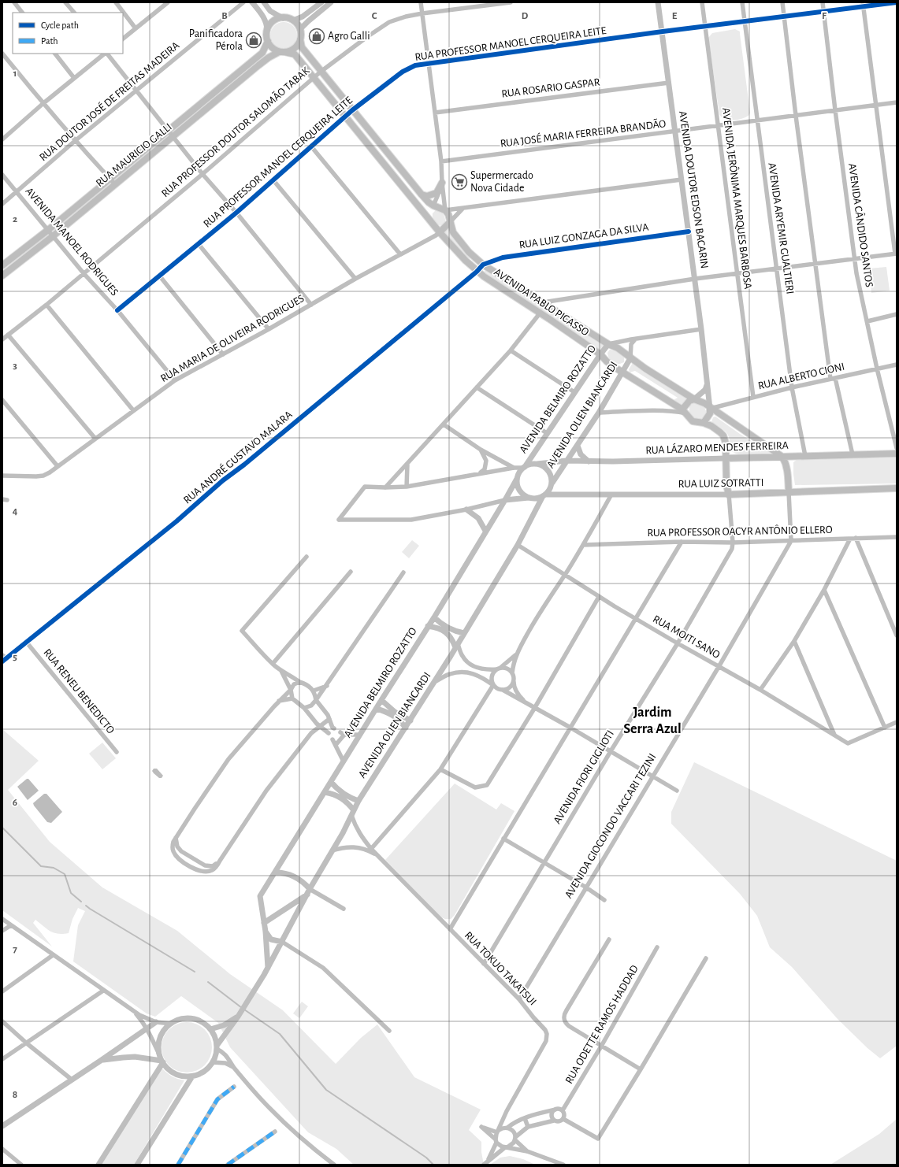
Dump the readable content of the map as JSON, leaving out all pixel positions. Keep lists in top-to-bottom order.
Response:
{
  "streets": {
    "main road": [
      "RUA MAURICIO GALLI",
      "AVENIDA PABLO PICASSO",
      "RUA LÁZARO MENDES FERREIRA",
      "RUA LUIZ SOTRATTI",
      "AVENIDA FIORI GIGLIOTI"
    ],
    "street": [
      "RUA PROFESSOR MANOEL CERQUEIRA LEITE",
      "RUA ROSARIO GASPAR",
      "RUA DOUTOR JOSÉ DE FREITAS MADEIRA",
      "RUA PROFESSOR DOUTOR SALOMÃO TABAK",
      "RUA JOSÉ MARIA FERREIRA BRANDÃO",
      "AVENIDA DOUTOR EDSON BACARIN",
      "AVENIDA JERÔNIMA MARQUES BARBOSA",
      "AVENIDA CÂNDIDO SANTOS",
      "AVENIDA ARYEMIR GUALTIERI",
      "RUA LUIZ GONZAGA DA SILVA",
      "AVENIDA MANOEL RODRIGUES",
      "RUA MARIA DE OLIVEIRA RODRIGUES",
      "RUA ALBERTO CIONI",
      "AVENIDA BELMIRO ROZATTO",
      "AVENIDA OLIEN BIANCARDI",
      "RUA ANDRÉ GUSTAVO MALARA",
      "RUA PROFESSOR OACYR ANTÔNIO ELLERO",
      "RUA MOITI SANO",
      "RUA RENEU BENEDICTO",
      "AVENIDA GIOCONDO VACCARI TEZINI",
      "RUA TOKUO TAKATSUI",
      "RUA ODETTE RAMOS HADDAD"
    ]
  },
  "crossings": [
    ["RUA PROFESSOR MANOEL CERQUEIRA LEITE", "AVENIDA DOUTOR EDSON BACARIN"],
    ["RUA PROFESSOR MANOEL CERQUEIRA LEITE", "AVENIDA JERÔNIMA MARQUES BARBOSA"],
    ["RUA PROFESSOR MANOEL CERQUEIRA LEITE", "AVENIDA CÂNDIDO SANTOS"],
    ["RUA PROFESSOR MANOEL CERQUEIRA LEITE", "AVENIDA ARYEMIR GUALTIERI"],
    ["RUA PROFESSOR MANOEL CERQUEIRA LEITE", "AVENIDA MANOEL RODRIGUES"],
    ["RUA PROFESSOR MANOEL CERQUEIRA LEITE", "AVENIDA PABLO PICASSO"],
    ["RUA ROSARIO GASPAR", "AVENIDA DOUTOR EDSON BACARIN"],
    ["RUA DOUTOR JOSÉ DE FREITAS MADEIRA", "AVENIDA MANOEL RODRIGUES"],
    ["RUA PROFESSOR DOUTOR SALOMÃO TABAK", "AVENIDA MANOEL RODRIGUES"],
    ["RUA PROFESSOR DOUTOR SALOMÃO TABAK", "AVENIDA PABLO PICASSO"],
    ["RUA JOSÉ MARIA FERREIRA BRANDÃO", "AVENIDA DOUTOR EDSON BACARIN"],
    ["RUA JOSÉ MARIA FERREIRA BRANDÃO", "AVENIDA JERÔNIMA MARQUES BARBOSA"],
    ["RUA JOSÉ MARIA FERREIRA BRANDÃO", "AVENIDA CÂNDIDO SANTOS"],
    ["RUA JOSÉ MARIA FERREIRA BRANDÃO", "AVENIDA ARYEMIR GUALTIERI"],
    ["RUA MAURICIO GALLI", "AVENIDA MANOEL RODRIGUES"],
    ["RUA MAURICIO GALLI", "AVENIDA PABLO PICASSO"],
    ["AVENIDA DOUTOR EDSON BACARIN", "RUA LUIZ GONZAGA DA SILVA"],
    ["AVENIDA DOUTOR EDSON BACARIN", "AVENIDA PABLO PICASSO"],
    ["AVENIDA DOUTOR EDSON BACARIN", "RUA ALBERTO CIONI"],
    ["AVENIDA JERÔNIMA MARQUES BARBOSA", "RUA ALBERTO CIONI"],
    ["AVENIDA CÂNDIDO SANTOS", "RUA ALBERTO CIONI"],
    ["AVENIDA ARYEMIR GUALTIERI", "RUA ALBERTO CIONI"],
    ["AVENIDA ARYEMIR GUALTIERI", "RUA LÁZARO MENDES FERREIRA"],
    ["RUA LUIZ GONZAGA DA SILVA", "AVENIDA PABLO PICASSO"],
    ["RUA LUIZ GONZAGA DA SILVA", "RUA ANDRÉ GUSTAVO MALARA"],
    ["AVENIDA MANOEL RODRIGUES", "RUA MARIA DE OLIVEIRA RODRIGUES"],
    ["AVENIDA PABLO PICASSO", "RUA MARIA DE OLIVEIRA RODRIGUES"],
    ["AVENIDA PABLO PICASSO", "RUA ALBERTO CIONI"],
    ["AVENIDA PABLO PICASSO", "AVENIDA BELMIRO ROZATTO"],
    ["AVENIDA PABLO PICASSO", "AVENIDA OLIEN BIANCARDI"],
    ["AVENIDA PABLO PICASSO", "RUA LÁZARO MENDES FERREIRA"],
    ["AVENIDA PABLO PICASSO", "RUA ANDRÉ GUSTAVO MALARA"],
    ["AVENIDA PABLO PICASSO", "AVENIDA FIORI GIGLIOTI"],
    ["AVENIDA BELMIRO ROZATTO", "AVENIDA OLIEN BIANCARDI"],
    ["AVENIDA BELMIRO ROZATTO", "RUA LÁZARO MENDES FERREIRA"],
    ["AVENIDA BELMIRO ROZATTO", "RUA LUIZ SOTRATTI"],
    ["AVENIDA OLIEN BIANCARDI", "RUA LÁZARO MENDES FERREIRA"],
    ["AVENIDA OLIEN BIANCARDI", "RUA LUIZ SOTRATTI"],
    ["AVENIDA OLIEN BIANCARDI", "RUA MOITI SANO"],
    ["AVENIDA OLIEN BIANCARDI", "RUA TOKUO TAKATSUI"],
    ["RUA LÁZARO MENDES FERREIRA", "RUA LUIZ SOTRATTI"],
    ["RUA LÁZARO MENDES FERREIRA", "AVENIDA FIORI GIGLIOTI"],
    ["RUA ANDRÉ GUSTAVO MALARA", "RUA RENEU BENEDICTO"],
    ["RUA LUIZ SOTRATTI", "AVENIDA FIORI GIGLIOTI"],
    ["RUA PROFESSOR OACYR ANTÔNIO ELLERO", "AVENIDA FIORI GIGLIOTI"],
    ["RUA PROFESSOR OACYR ANTÔNIO ELLERO", "AVENIDA GIOCONDO VACCARI TEZINI"],
    ["RUA MOITI SANO", "AVENIDA FIORI GIGLIOTI"],
    ["RUA MOITI SANO", "AVENIDA GIOCONDO VACCARI TEZINI"],
    ["AVENIDA FIORI GIGLIOTI", "RUA TOKUO TAKATSUI"],
    ["AVENIDA GIOCONDO VACCARI TEZINI", "RUA TOKUO TAKATSUI"]
  ],
  "districts": ["Jardim Serra Azul"],
  "places": {
    "shop": ["Agro Galli", "Panificadora Pérola"],
    "supermarket": ["Supermercado Nova Cidade"]
  },
  "legend": ["Cycle path", "Path"],
  "grid": {
    "columns": [
      "B",
      "C",
      "D",
      "E",
      "F"
    ],
    "rows": [
      "1",
      "2",
      "3",
      "4",
      "5",
      "6",
      "7",
      "8"
    ]
  }
}
